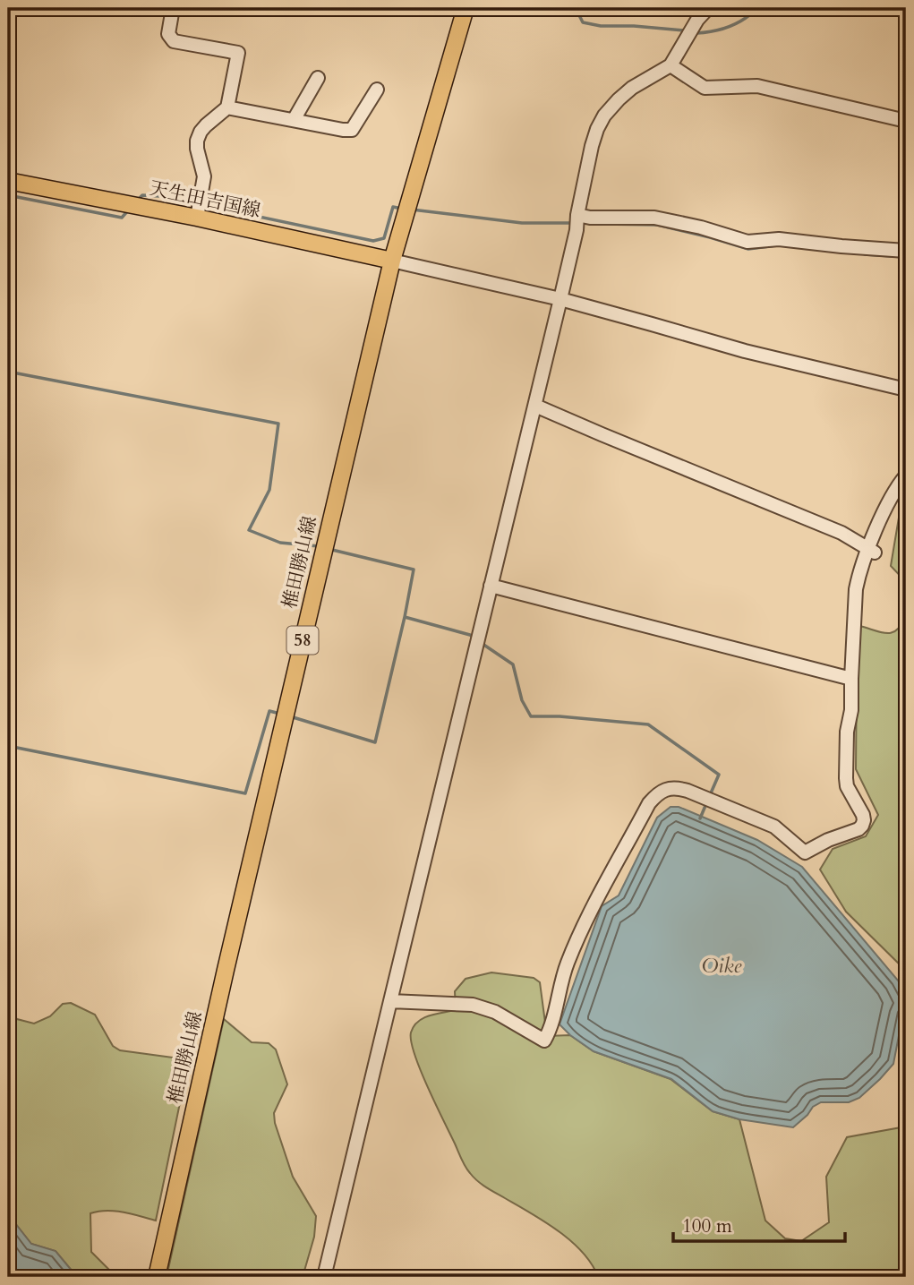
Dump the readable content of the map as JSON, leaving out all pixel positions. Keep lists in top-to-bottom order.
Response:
{
  "streets": {
    "main road": ["天生田吉国線", "椎田勝山線", "58"]
  },
  "crossings": [
    ["天生田吉国線", "椎田勝山線"]
  ],
  "water": ["Oike"],
  "scale_bar": "100 m"
}
